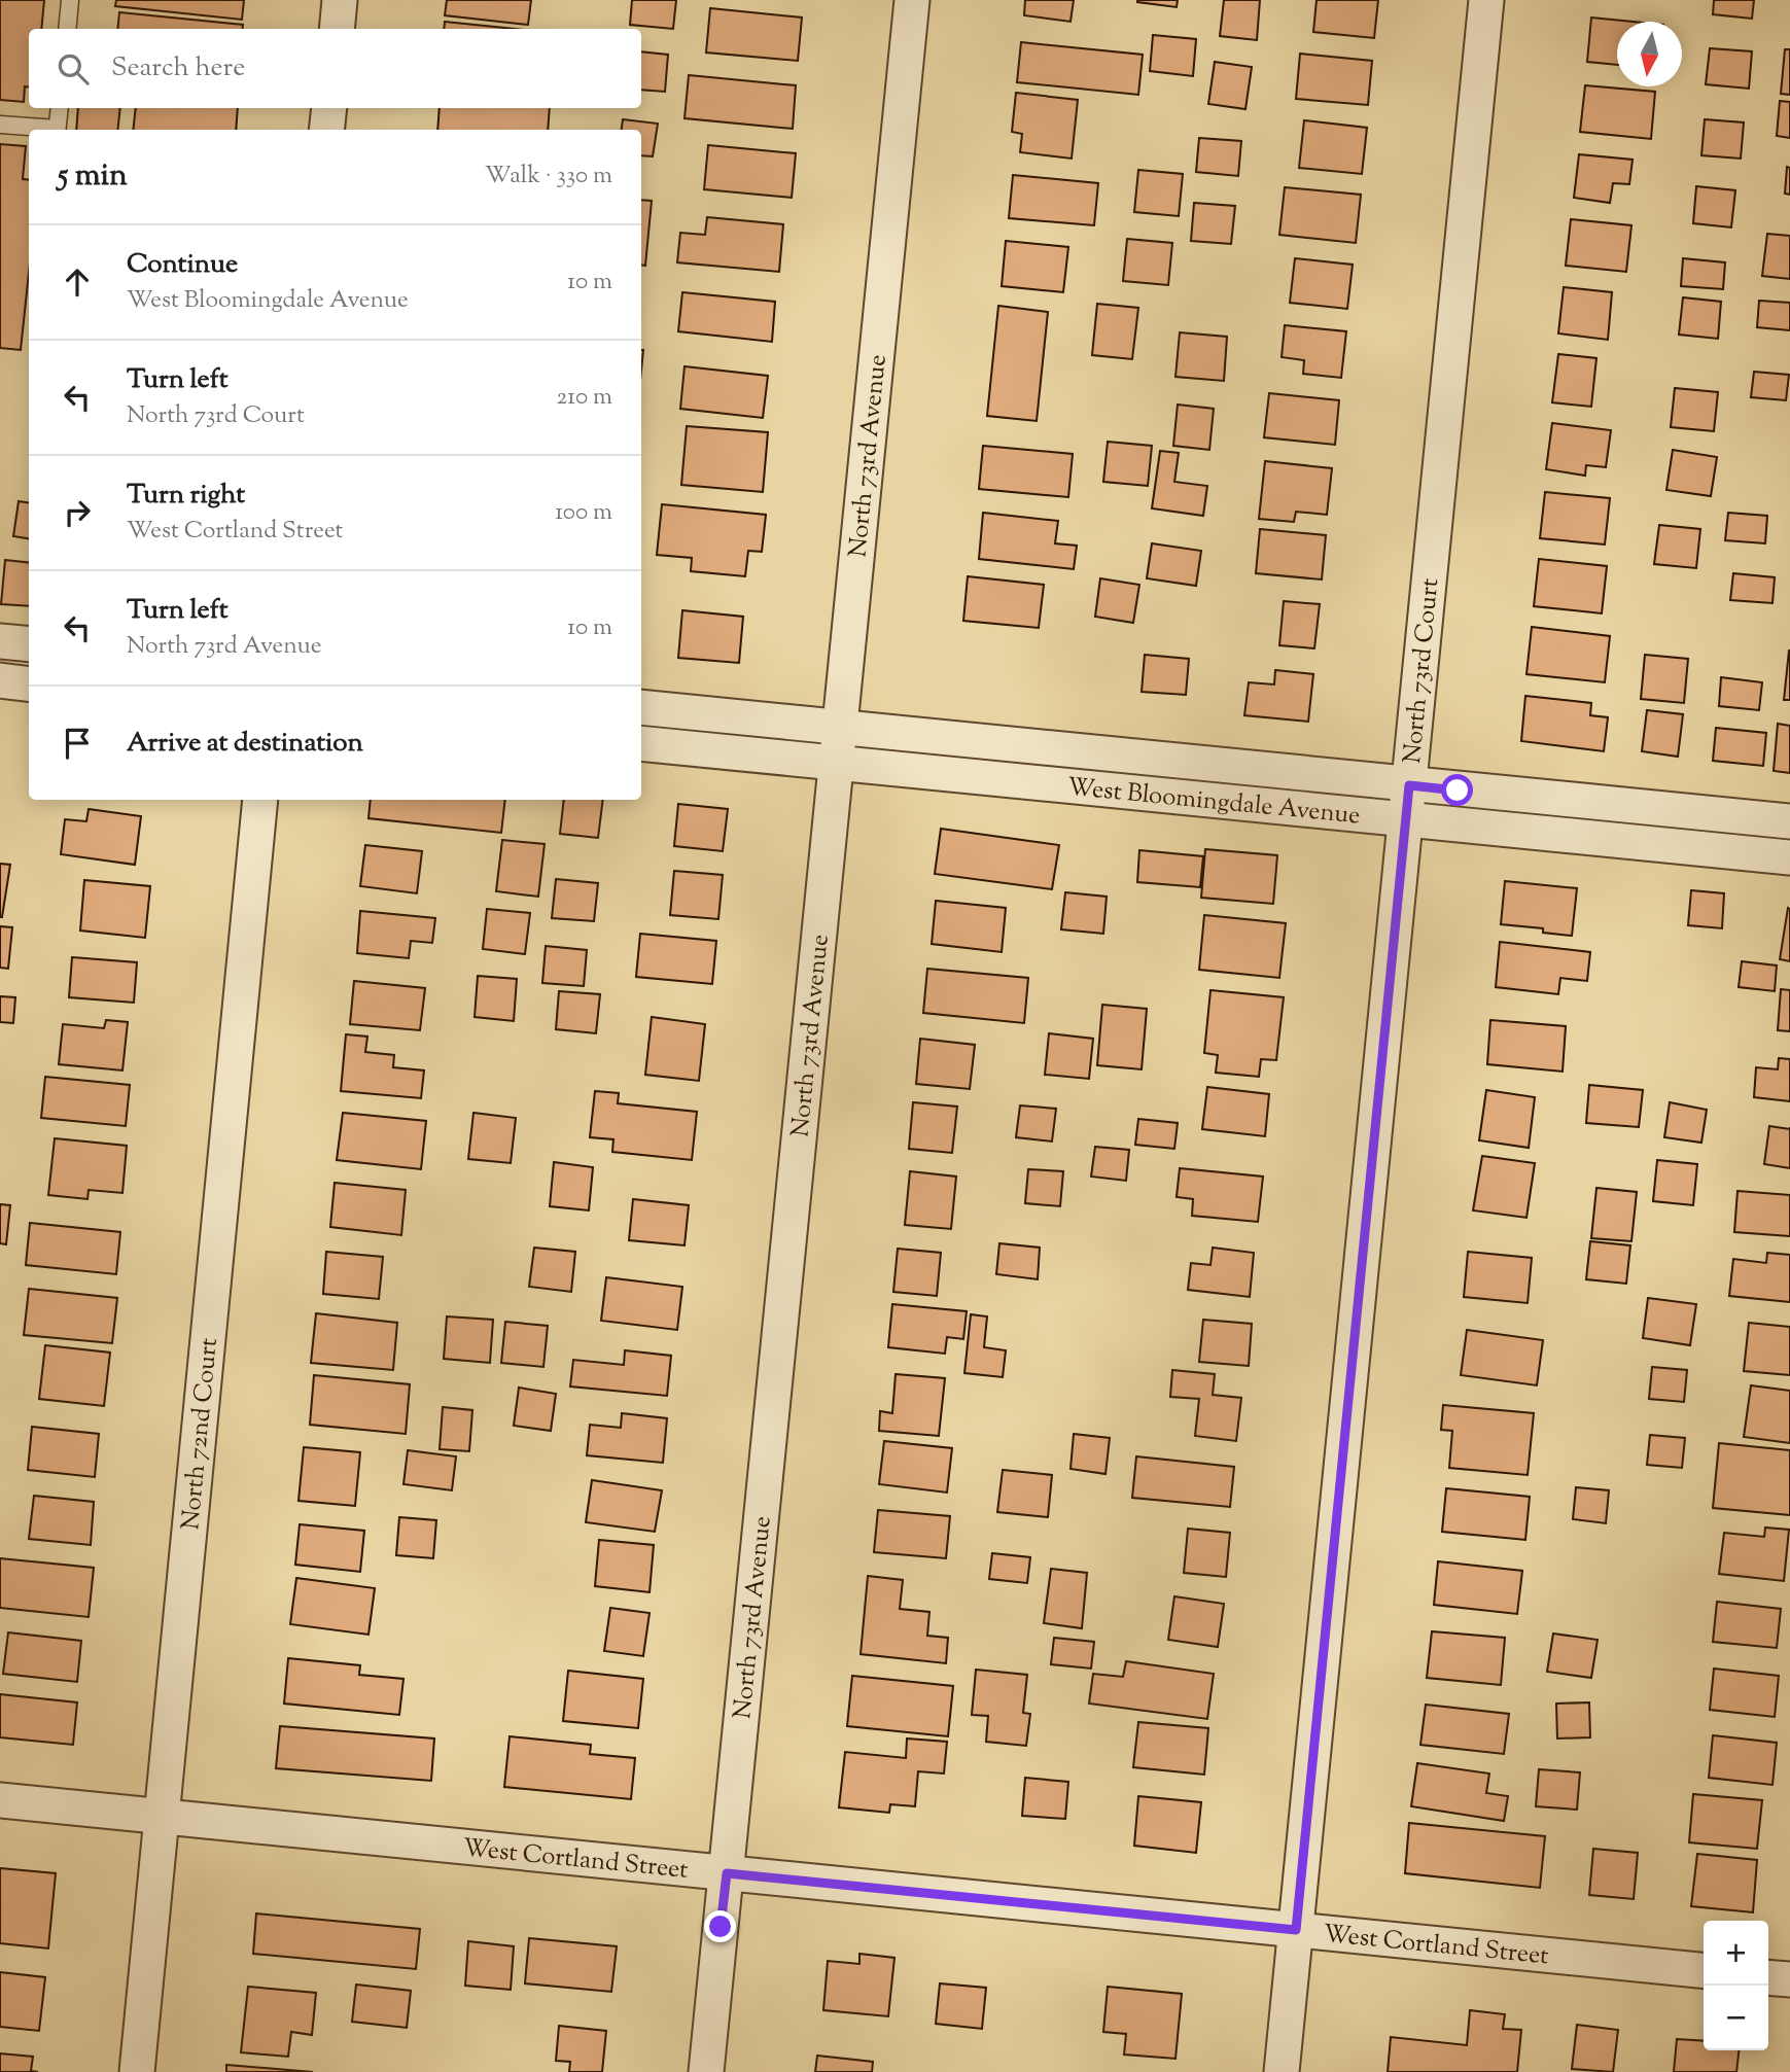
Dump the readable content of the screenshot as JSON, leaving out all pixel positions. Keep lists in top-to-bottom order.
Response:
{
  "streets": {
    "street": [
      "North 73rd Avenue",
      "North 73rd Court",
      "West Bloomingdale Avenue",
      "North 72nd Court",
      "West Cortland Street"
    ]
  },
  "crossings": [
    ["North 73rd Avenue", "West Bloomingdale Avenue"],
    ["North 73rd Avenue", "West Cortland Street"],
    ["North 73rd Court", "West Bloomingdale Avenue"],
    ["North 73rd Court", "West Cortland Street"],
    ["North 72nd Court", "West Cortland Street"]
  ],
  "north": "bottom",
  "page": {
    "search": "Search here",
    "heading": ["5 min", "Walk · 330 m"],
    "list": [
      ["Continue", "West Bloomingdale Avenue", "10 m"],
      ["Turn left", "North 73rd Court", "210 m"],
      ["Turn right", "West Cortland Street", "100 m"],
      ["Turn left", "North 73rd Avenue", "10 m"],
      "Arrive at destination"
    ],
    "map_buttons": ["+", "−"]
  }
}
